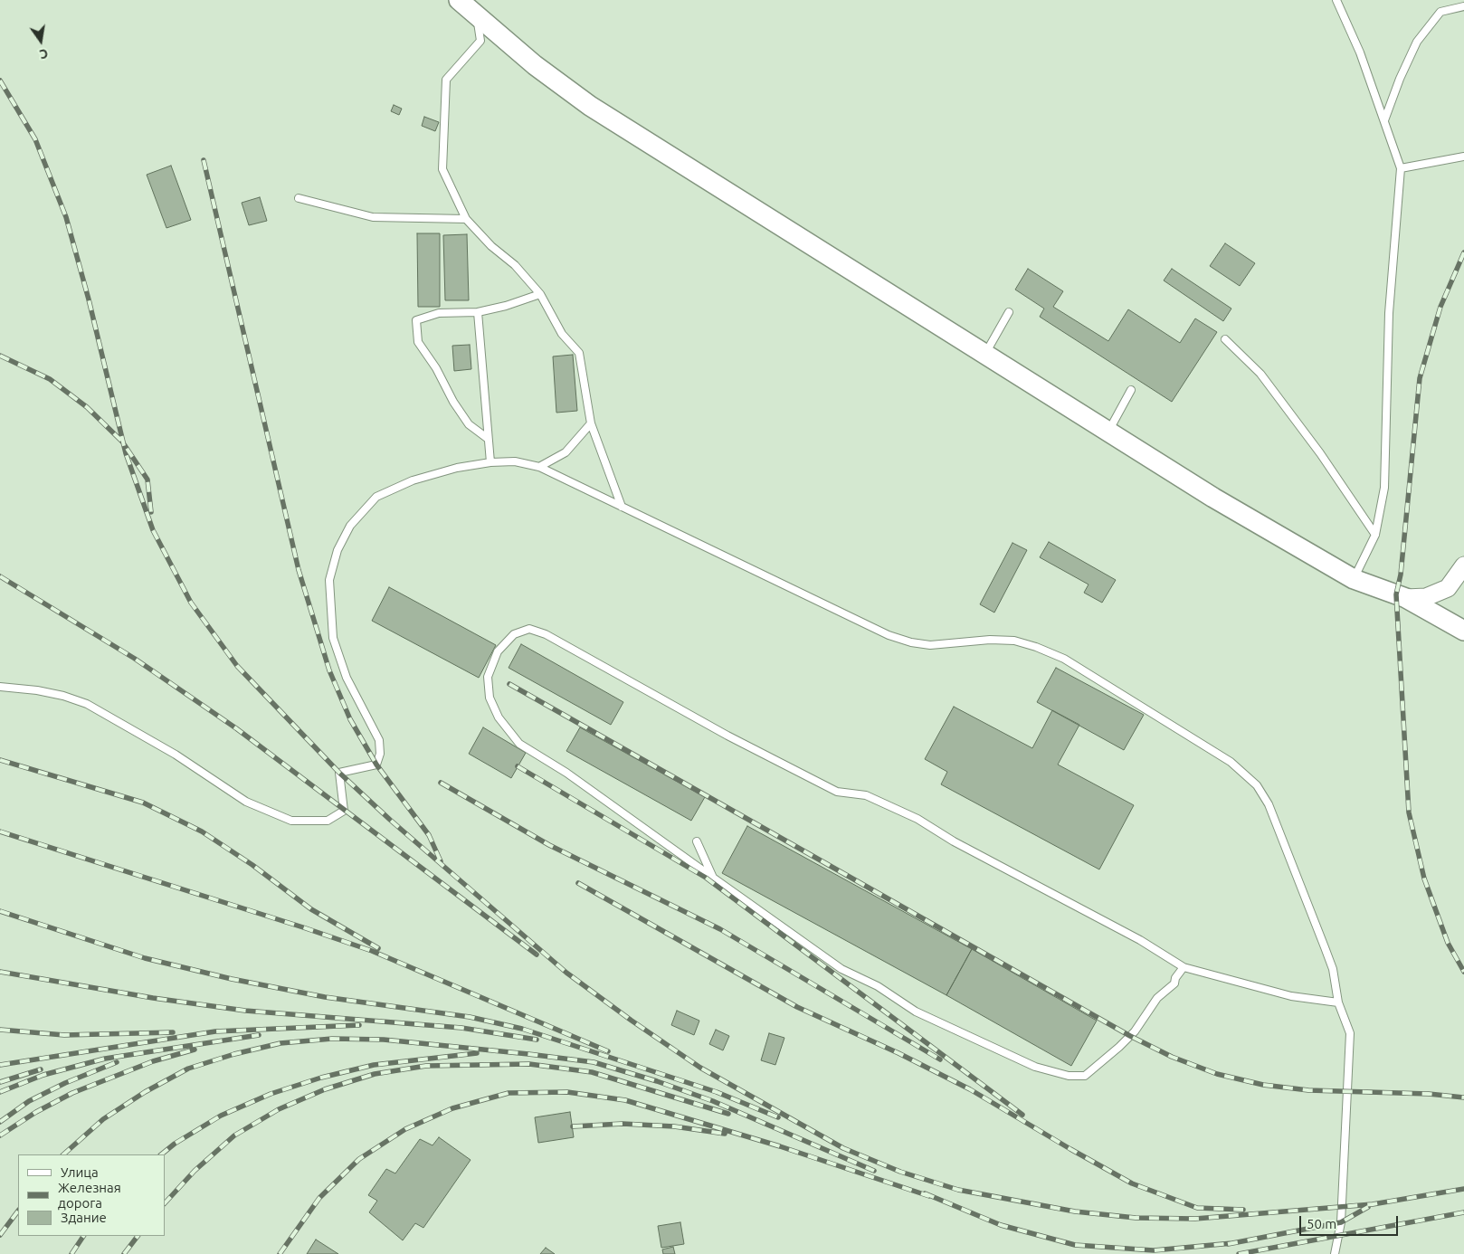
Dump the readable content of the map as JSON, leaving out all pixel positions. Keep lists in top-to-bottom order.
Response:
{
  "legend": ["Улица", "Железная дорога", "Здание"],
  "scale_bar": "50 m",
  "north": "bottom"
}
